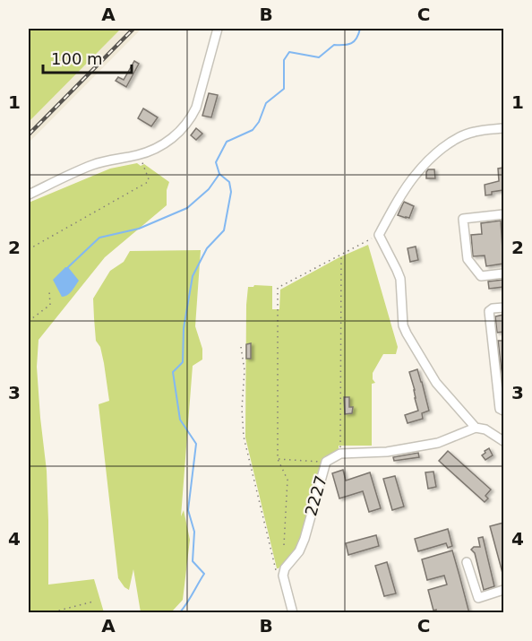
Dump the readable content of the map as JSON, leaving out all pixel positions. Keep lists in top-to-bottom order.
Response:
{
  "streets": {
    "street": ["2227"]
  },
  "scale_bar": "100 m",
  "grid": {
    "columns": ["A", "B", "C"],
    "rows": [
      "1",
      "2",
      "3",
      "4"
    ]
  }
}
